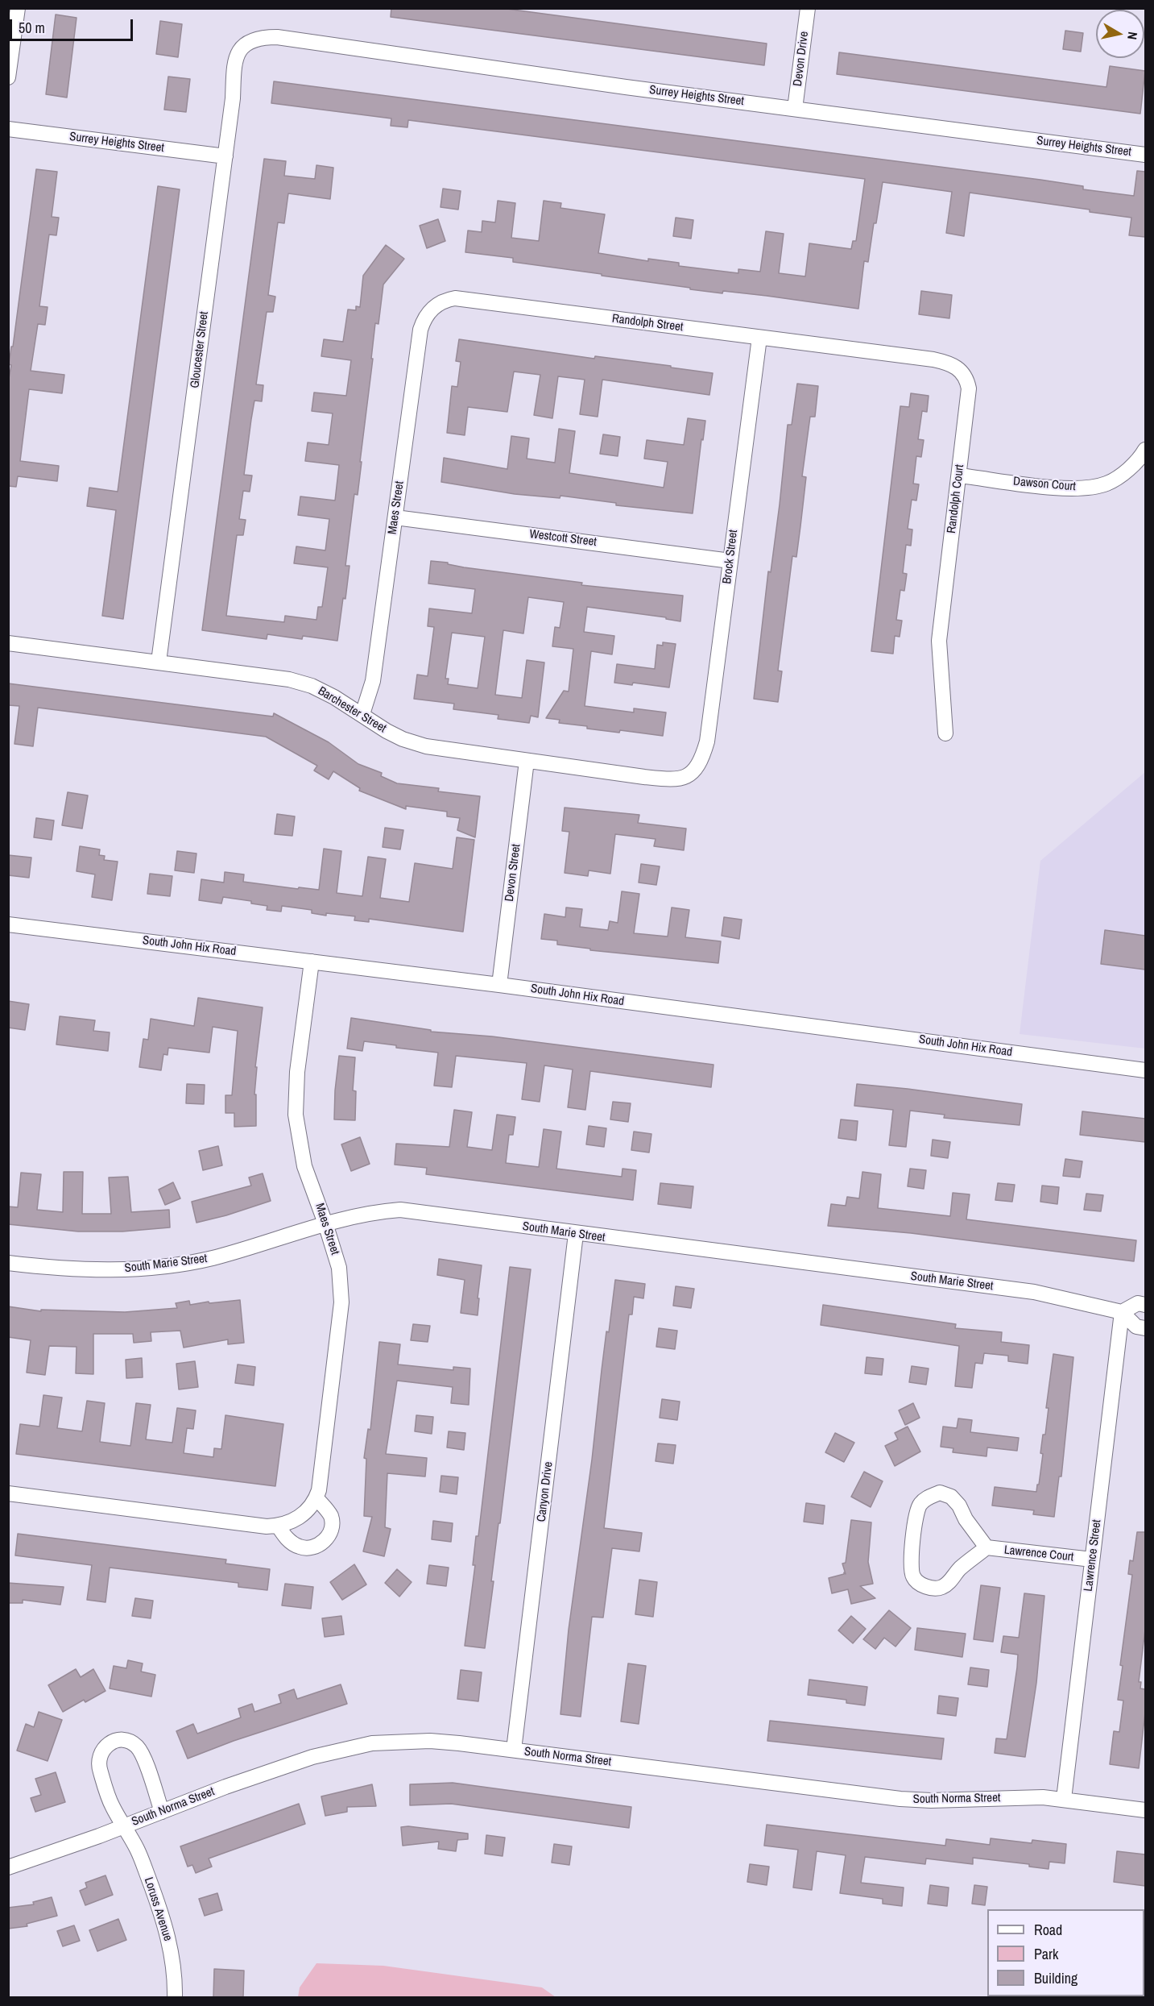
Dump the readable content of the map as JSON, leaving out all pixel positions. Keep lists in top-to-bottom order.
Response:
{
  "streets": {
    "street": [
      "Devon Drive",
      "Surrey Heights Street",
      "Randolph Street",
      "Gloucester Street",
      "Dawson Court",
      "Randolph Court",
      "Maes Street",
      "Westcott Street",
      "Brock Street",
      "Barchester Street",
      "Devon Street",
      "South John Hix Road",
      "South Marie Street",
      "Canyon Drive",
      "Lawrence Court",
      "Lawrence Street",
      "South Norma Street",
      "Loruss Avenue"
    ]
  },
  "crossings": [
    ["Devon Drive", "Surrey Heights Street"],
    ["Surrey Heights Street", "Gloucester Street"],
    ["Randolph Street", "Randolph Court"],
    ["Randolph Street", "Maes Street"],
    ["Randolph Street", "Brock Street"],
    ["Gloucester Street", "Barchester Street"],
    ["Dawson Court", "Randolph Court"],
    ["Maes Street", "Westcott Street"],
    ["Maes Street", "Barchester Street"],
    ["Maes Street", "South John Hix Road"],
    ["Maes Street", "South Marie Street"],
    ["Westcott Street", "Brock Street"],
    ["Brock Street", "Barchester Street"],
    ["Barchester Street", "Devon Street"],
    ["Devon Street", "South John Hix Road"],
    ["South Marie Street", "Canyon Drive"],
    ["South Marie Street", "Lawrence Street"],
    ["Canyon Drive", "South Norma Street"],
    ["Lawrence Court", "Lawrence Street"],
    ["Lawrence Street", "South Norma Street"],
    ["South Norma Street", "Loruss Avenue"]
  ],
  "legend": ["Road", "Park", "Building"],
  "scale_bar": "50 m",
  "north": "right"
}
